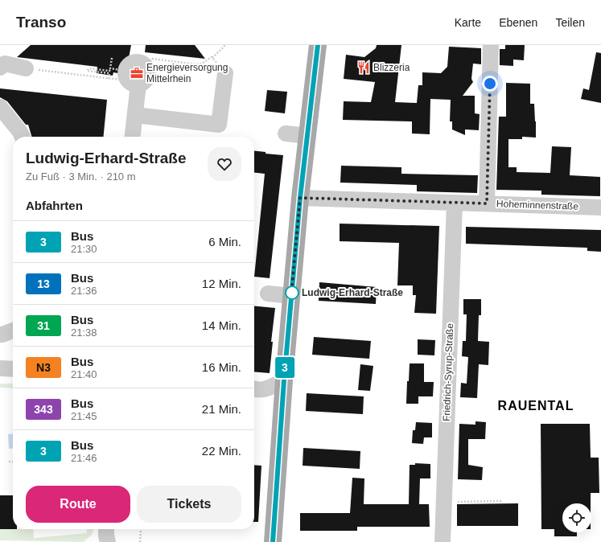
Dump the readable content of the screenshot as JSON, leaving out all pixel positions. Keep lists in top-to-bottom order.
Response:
{
  "streets": {
    "street": ["Hoheminnenstraße", "Friedrich-Syrup-Straße"]
  },
  "crossings": [
    ["Hoheminnenstraße", "Friedrich-Syrup-Straße"]
  ],
  "districts": ["RAUENTAL"],
  "places": {
    "restaurant": ["Blizzeria"],
    "office": ["Energieversorgung Mittelrhein"],
    "other": ["Ludwig-Erhard-Straße"]
  },
  "lines": ["bus line 3"],
  "page": {
    "header": "Transo",
    "nav": ["Karte", "Ebenen", "Teilen"],
    "on_map": "3",
    "heading": [
      ["Ludwig-Erhard-Straße", "Zu Fuß · 3 Min. · 210 m"],
      "Abfahrten"
    ],
    "list": [
      {
        "mark": "3",
        "name": "Bus",
        "note": "21:30",
        "value": "6 Min."
      },
      {
        "mark": "13",
        "name": "Bus",
        "note": "21:36",
        "value": "12 Min."
      },
      {
        "mark": "31",
        "name": "Bus",
        "note": "21:38",
        "value": "14 Min."
      },
      {
        "mark": "N3",
        "name": "Bus",
        "note": "21:40",
        "value": "16 Min."
      },
      {
        "mark": "343",
        "name": "Bus",
        "note": "21:45",
        "value": "21 Min."
      },
      {
        "mark": "3",
        "name": "Bus",
        "note": "21:46",
        "value": "22 Min."
      }
    ],
    "buttons": ["Route", "Tickets"]
  }
}
